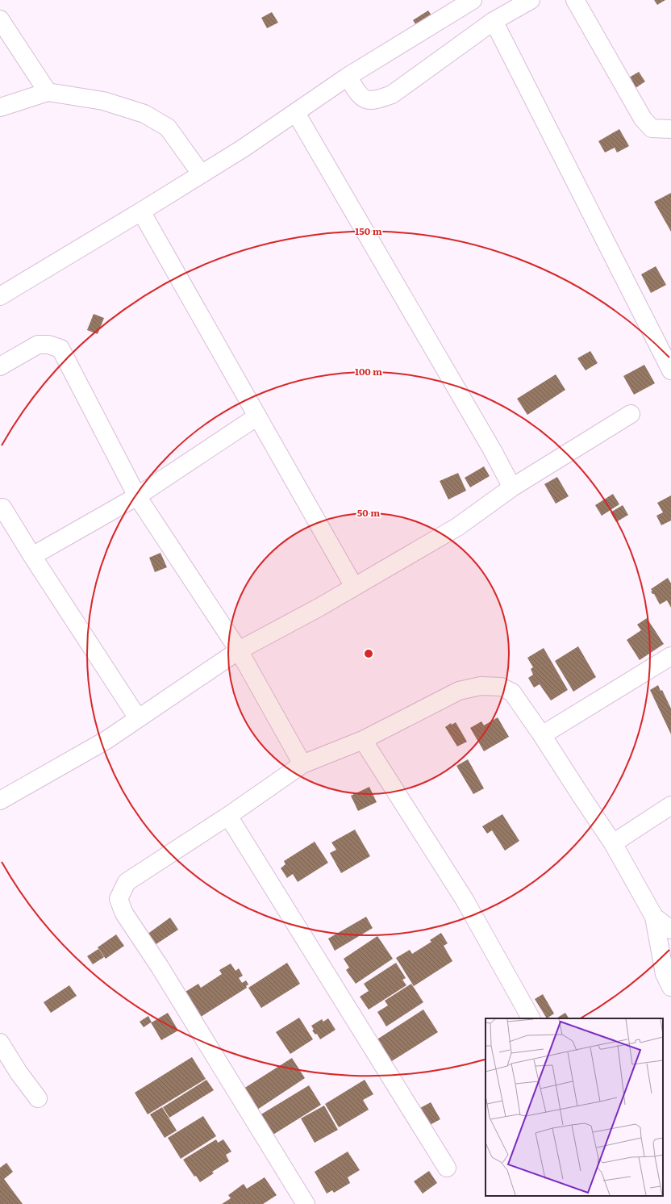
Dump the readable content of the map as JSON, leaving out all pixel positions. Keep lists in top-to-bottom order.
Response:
{
  "rings": ["150 m", "100 m", "50 m"]
}
